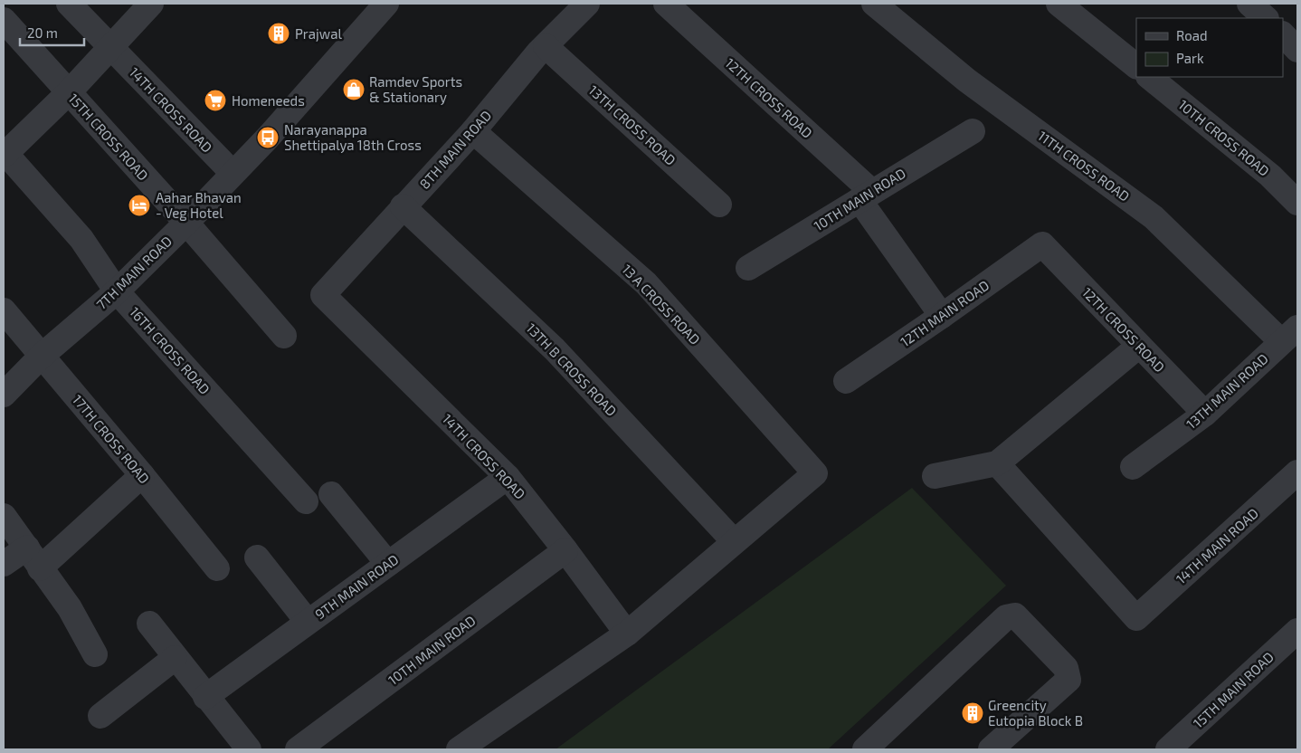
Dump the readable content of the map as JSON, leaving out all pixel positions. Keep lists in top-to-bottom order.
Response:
{
  "streets": {
    "street": [
      "12TH CROSS ROAD",
      "14TH CROSS ROAD",
      "13TH CROSS ROAD",
      "15TH CROSS ROAD",
      "10TH CROSS ROAD",
      "8TH MAIN ROAD",
      "11TH CROSS ROAD",
      "10TH MAIN ROAD",
      "7TH MAIN ROAD",
      "13 A CROSS ROAD",
      "12TH MAIN ROAD",
      "16TH CROSS ROAD",
      "13TH B CROSS ROAD",
      "13TH MAIN ROAD",
      "17TH CROSS ROAD",
      "14TH MAIN ROAD",
      "9TH MAIN ROAD",
      "15TH MAIN ROAD"
    ]
  },
  "crossings": [
    ["12TH CROSS ROAD", "10TH MAIN ROAD"],
    ["12TH CROSS ROAD", "12TH MAIN ROAD"],
    ["12TH CROSS ROAD", "13TH MAIN ROAD"],
    ["14TH CROSS ROAD", "8TH MAIN ROAD"],
    ["14TH CROSS ROAD", "10TH MAIN ROAD"],
    ["14TH CROSS ROAD", "7TH MAIN ROAD"],
    ["14TH CROSS ROAD", "9TH MAIN ROAD"],
    ["13TH CROSS ROAD", "8TH MAIN ROAD"],
    ["15TH CROSS ROAD", "7TH MAIN ROAD"],
    ["8TH MAIN ROAD", "13 A CROSS ROAD"],
    ["8TH MAIN ROAD", "13TH B CROSS ROAD"],
    ["11TH CROSS ROAD", "13TH MAIN ROAD"],
    ["7TH MAIN ROAD", "16TH CROSS ROAD"],
    ["7TH MAIN ROAD", "17TH CROSS ROAD"],
    ["13 A CROSS ROAD", "13TH B CROSS ROAD"]
  ],
  "places": {
    "building": ["Prajwal", "Greencity Eutopia Block B"],
    "shop": ["Ramdev Sports & Stationary"],
    "supermarket": ["Homeneeds"],
    "bus stop": ["Narayanappa Shettipalya 18th Cross"],
    "hotel": ["Aahar Bhavan - Veg Hotel"]
  },
  "legend": ["Road", "Park"],
  "scale_bar": "20 m"
}
